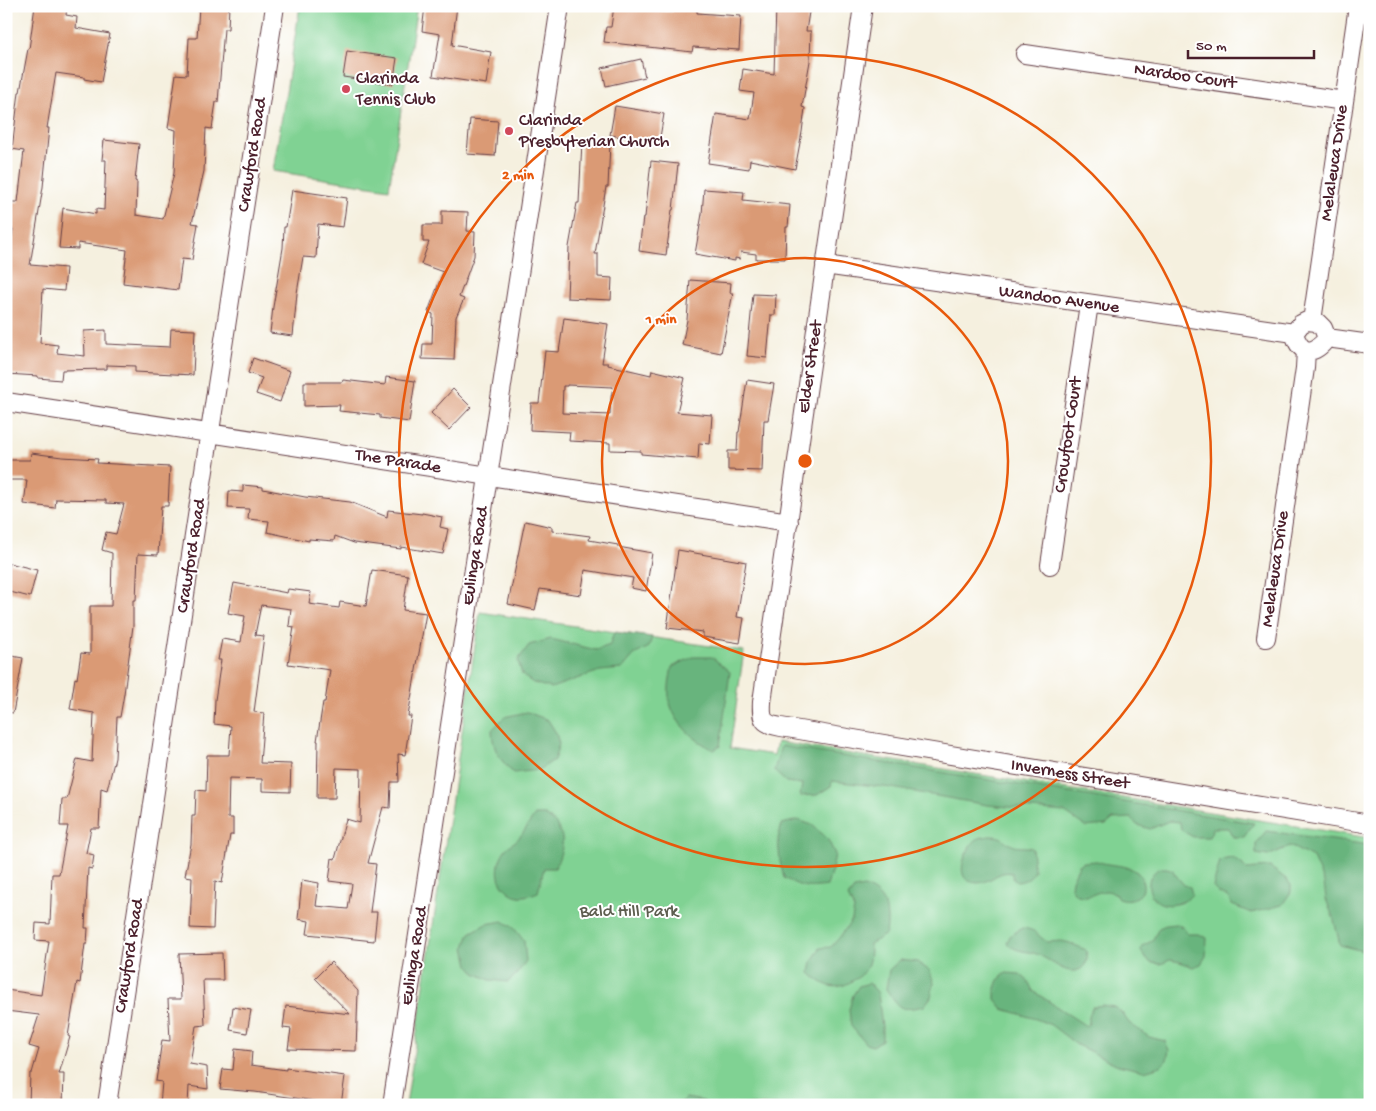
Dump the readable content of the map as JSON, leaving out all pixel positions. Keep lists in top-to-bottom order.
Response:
{
  "streets": {
    "street": [
      "Nardoo Court",
      "Crawford Road",
      "Melaleuca Drive",
      "Wandoo Avenue",
      "Elder Street",
      "Crowfoot Court",
      "The Parade",
      "Eulinga Road",
      "Inverness Street"
    ]
  },
  "crossings": [
    ["Nardoo Court", "Melaleuca Drive"],
    ["Crawford Road", "The Parade"],
    ["Melaleuca Drive", "Wandoo Avenue"],
    ["Wandoo Avenue", "Elder Street"],
    ["Wandoo Avenue", "Crowfoot Court"],
    ["Elder Street", "The Parade"],
    ["Elder Street", "Inverness Street"],
    ["The Parade", "Eulinga Road"]
  ],
  "parks": ["Bald Hill Park"],
  "places": ["Clarinda Tennis Club", "Clarinda Presbyterian Church"],
  "scale_bar": "50 m",
  "rings": ["2 min", "1 min"]
}
